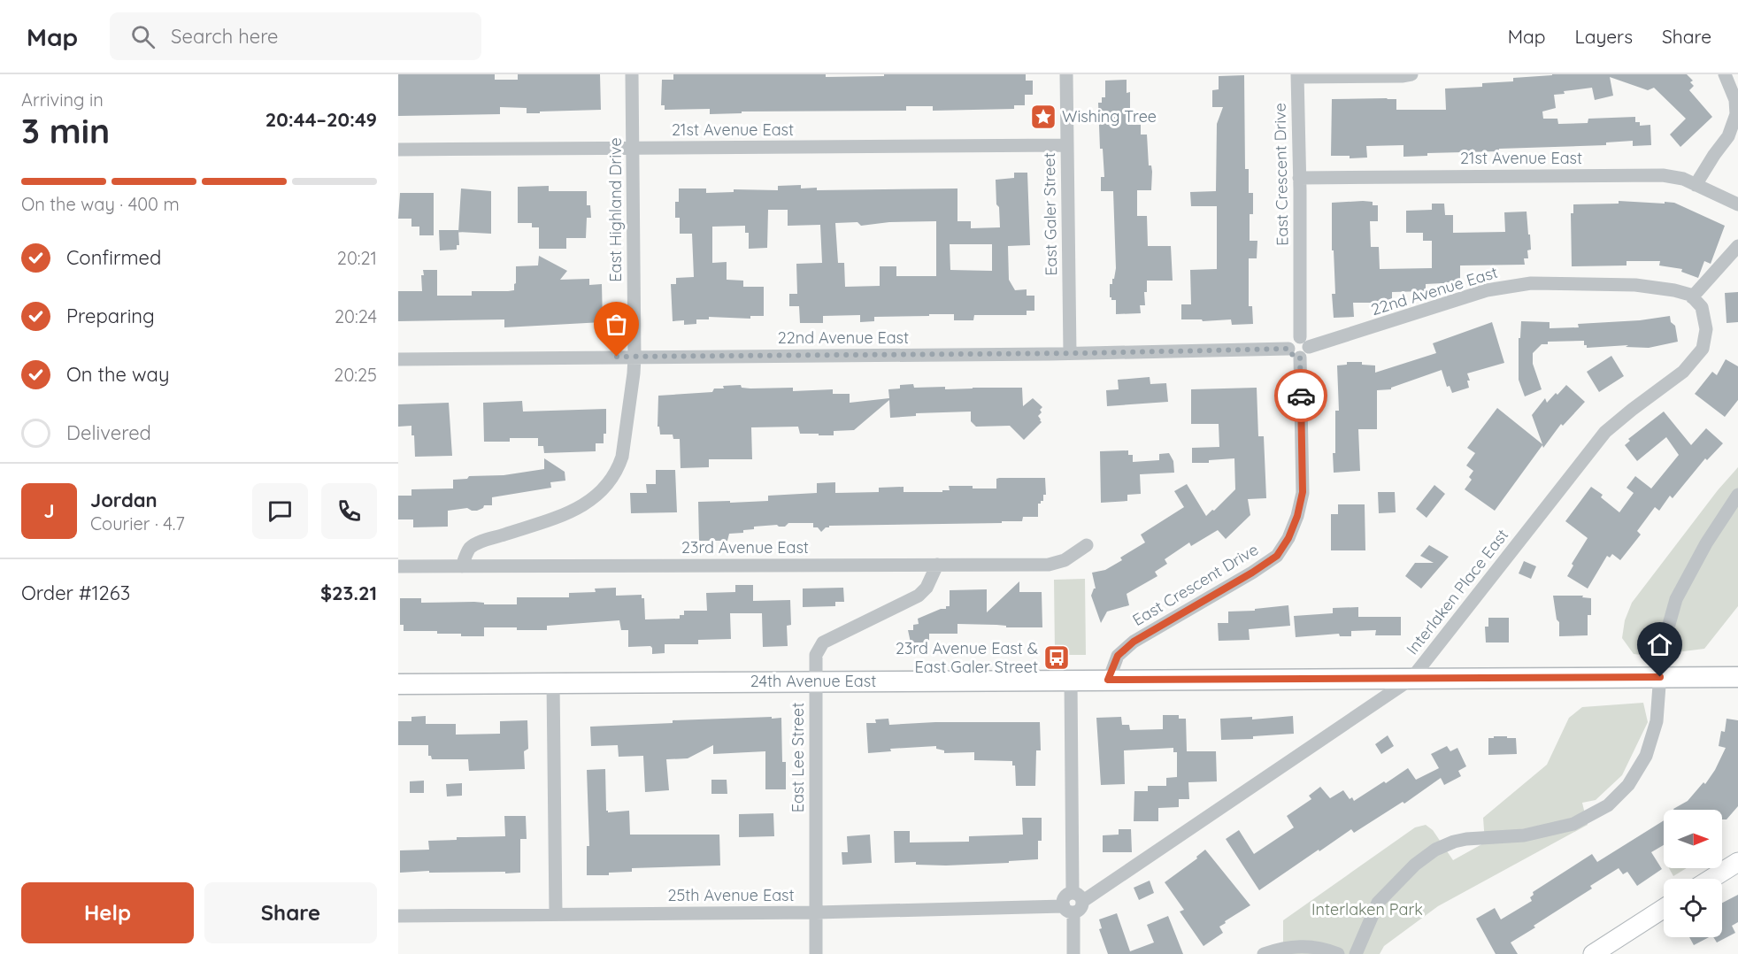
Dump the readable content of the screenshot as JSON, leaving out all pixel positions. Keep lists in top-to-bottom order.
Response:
{
  "streets": {
    "main road": ["24th Avenue East"],
    "street": [
      "21st Avenue East",
      "East Crescent Drive",
      "East Highland Drive",
      "East Galer Street",
      "22nd Avenue East",
      "23rd Avenue East",
      "Interlaken Place East",
      "East Lee Street",
      "25th Avenue East"
    ]
  },
  "crossings": [
    ["21st Avenue East", "East Crescent Drive"],
    ["21st Avenue East", "East Highland Drive"],
    ["21st Avenue East", "East Galer Street"],
    ["East Crescent Drive", "22nd Avenue East"],
    ["East Crescent Drive", "24th Avenue East"],
    ["East Highland Drive", "22nd Avenue East"],
    ["East Highland Drive", "23rd Avenue East"],
    ["East Galer Street", "22nd Avenue East"],
    ["22nd Avenue East", "Interlaken Place East"],
    ["23rd Avenue East", "East Lee Street"],
    ["Interlaken Place East", "24th Avenue East"],
    ["24th Avenue East", "East Lee Street"],
    ["East Lee Street", "25th Avenue East"]
  ],
  "parks": ["Interlaken Park"],
  "places": {
    "place": ["Wishing Tree"],
    "bus stop": ["23rd Avenue East & East Galer Street"]
  },
  "north": "right",
  "page": {
    "header": "Map",
    "search": "Search here",
    "nav": ["Map", "Layers", "Share"],
    "heading": ["3 min", "Arriving in", "20:44–20:49"],
    "panel": [
      "Jordan",
      "Courier · 4.7",
      "Order #1263",
      "$23.21"
    ],
    "bar": "On the way · 400 m",
    "list": [
      ["Confirmed", "20:21"],
      ["Preparing", "20:24"],
      ["On the way", "20:25"],
      "Delivered"
    ],
    "round": "J",
    "buttons": ["Help", "Share"]
  }
}
